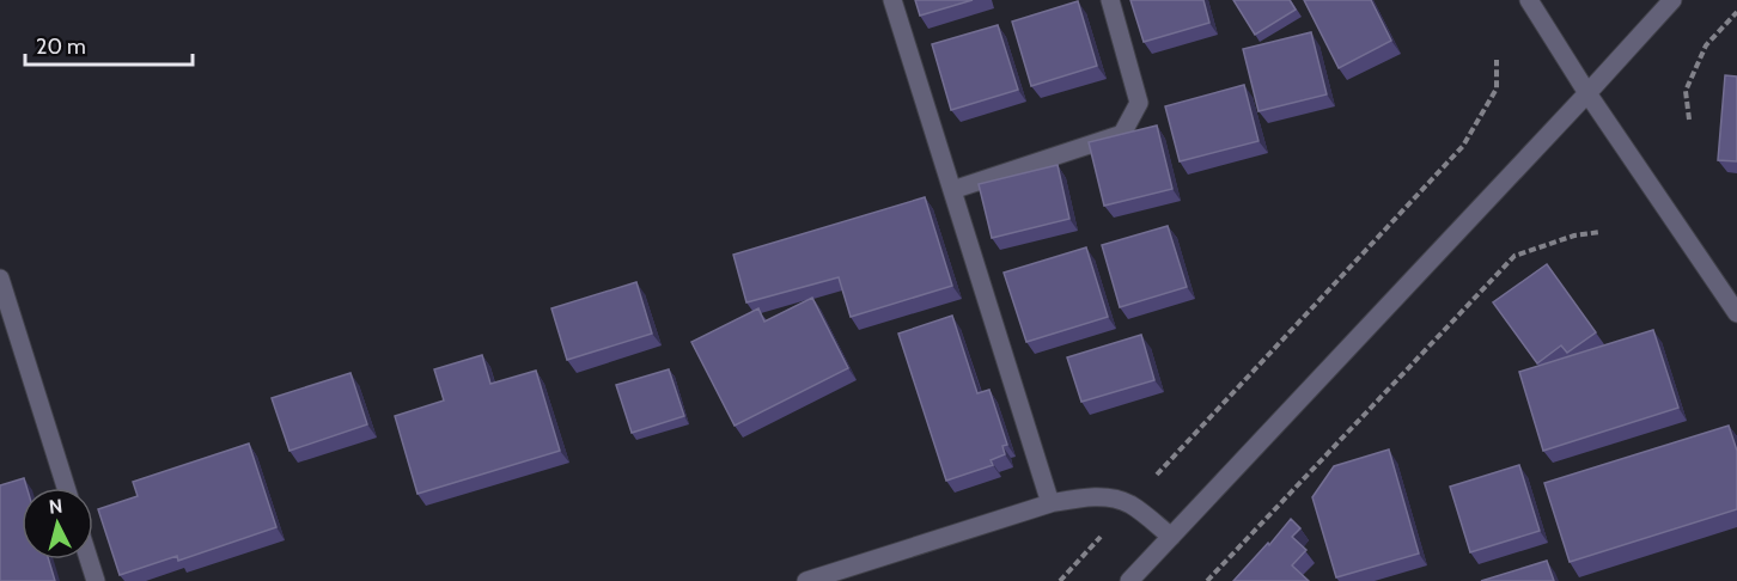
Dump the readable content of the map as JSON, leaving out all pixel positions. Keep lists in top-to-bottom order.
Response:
{
  "scale_bar": "20 m",
  "north": "top"
}
